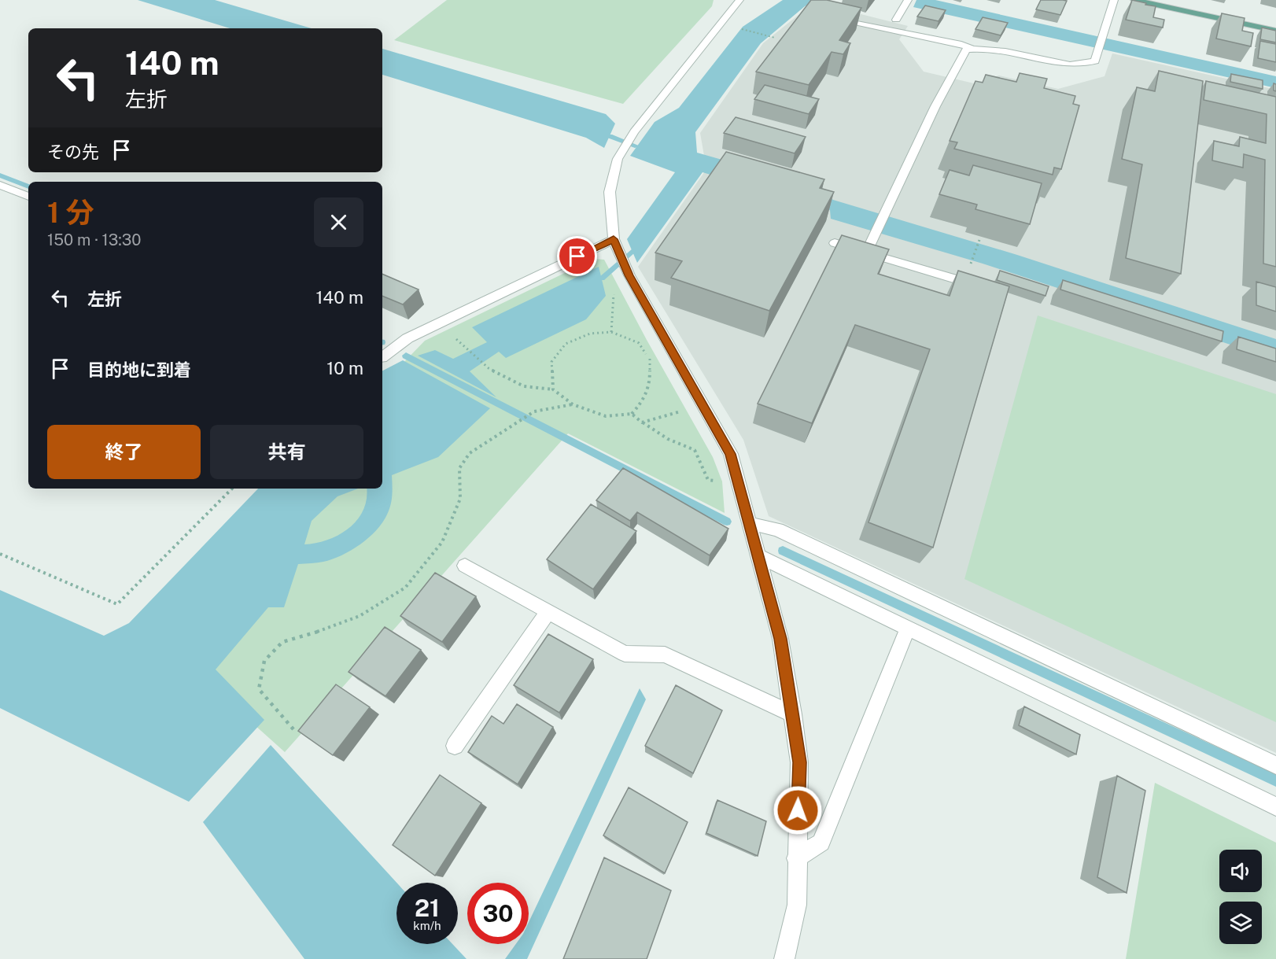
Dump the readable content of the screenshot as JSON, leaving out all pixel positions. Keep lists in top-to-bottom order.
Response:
{
  "page": {
    "turn": ["140 m", "左折"],
    "then": "その先",
    "heading": ["1 分", "150 m · 13:30"],
    "list": [
      {
        "name": "左折",
        "value": "140 m"
      },
      {
        "name": "目的地に到着",
        "value": "10 m"
      }
    ],
    "buttons": ["終了", "共有"],
    "speed": "21 km/h",
    "limit": "30"
  }
}
